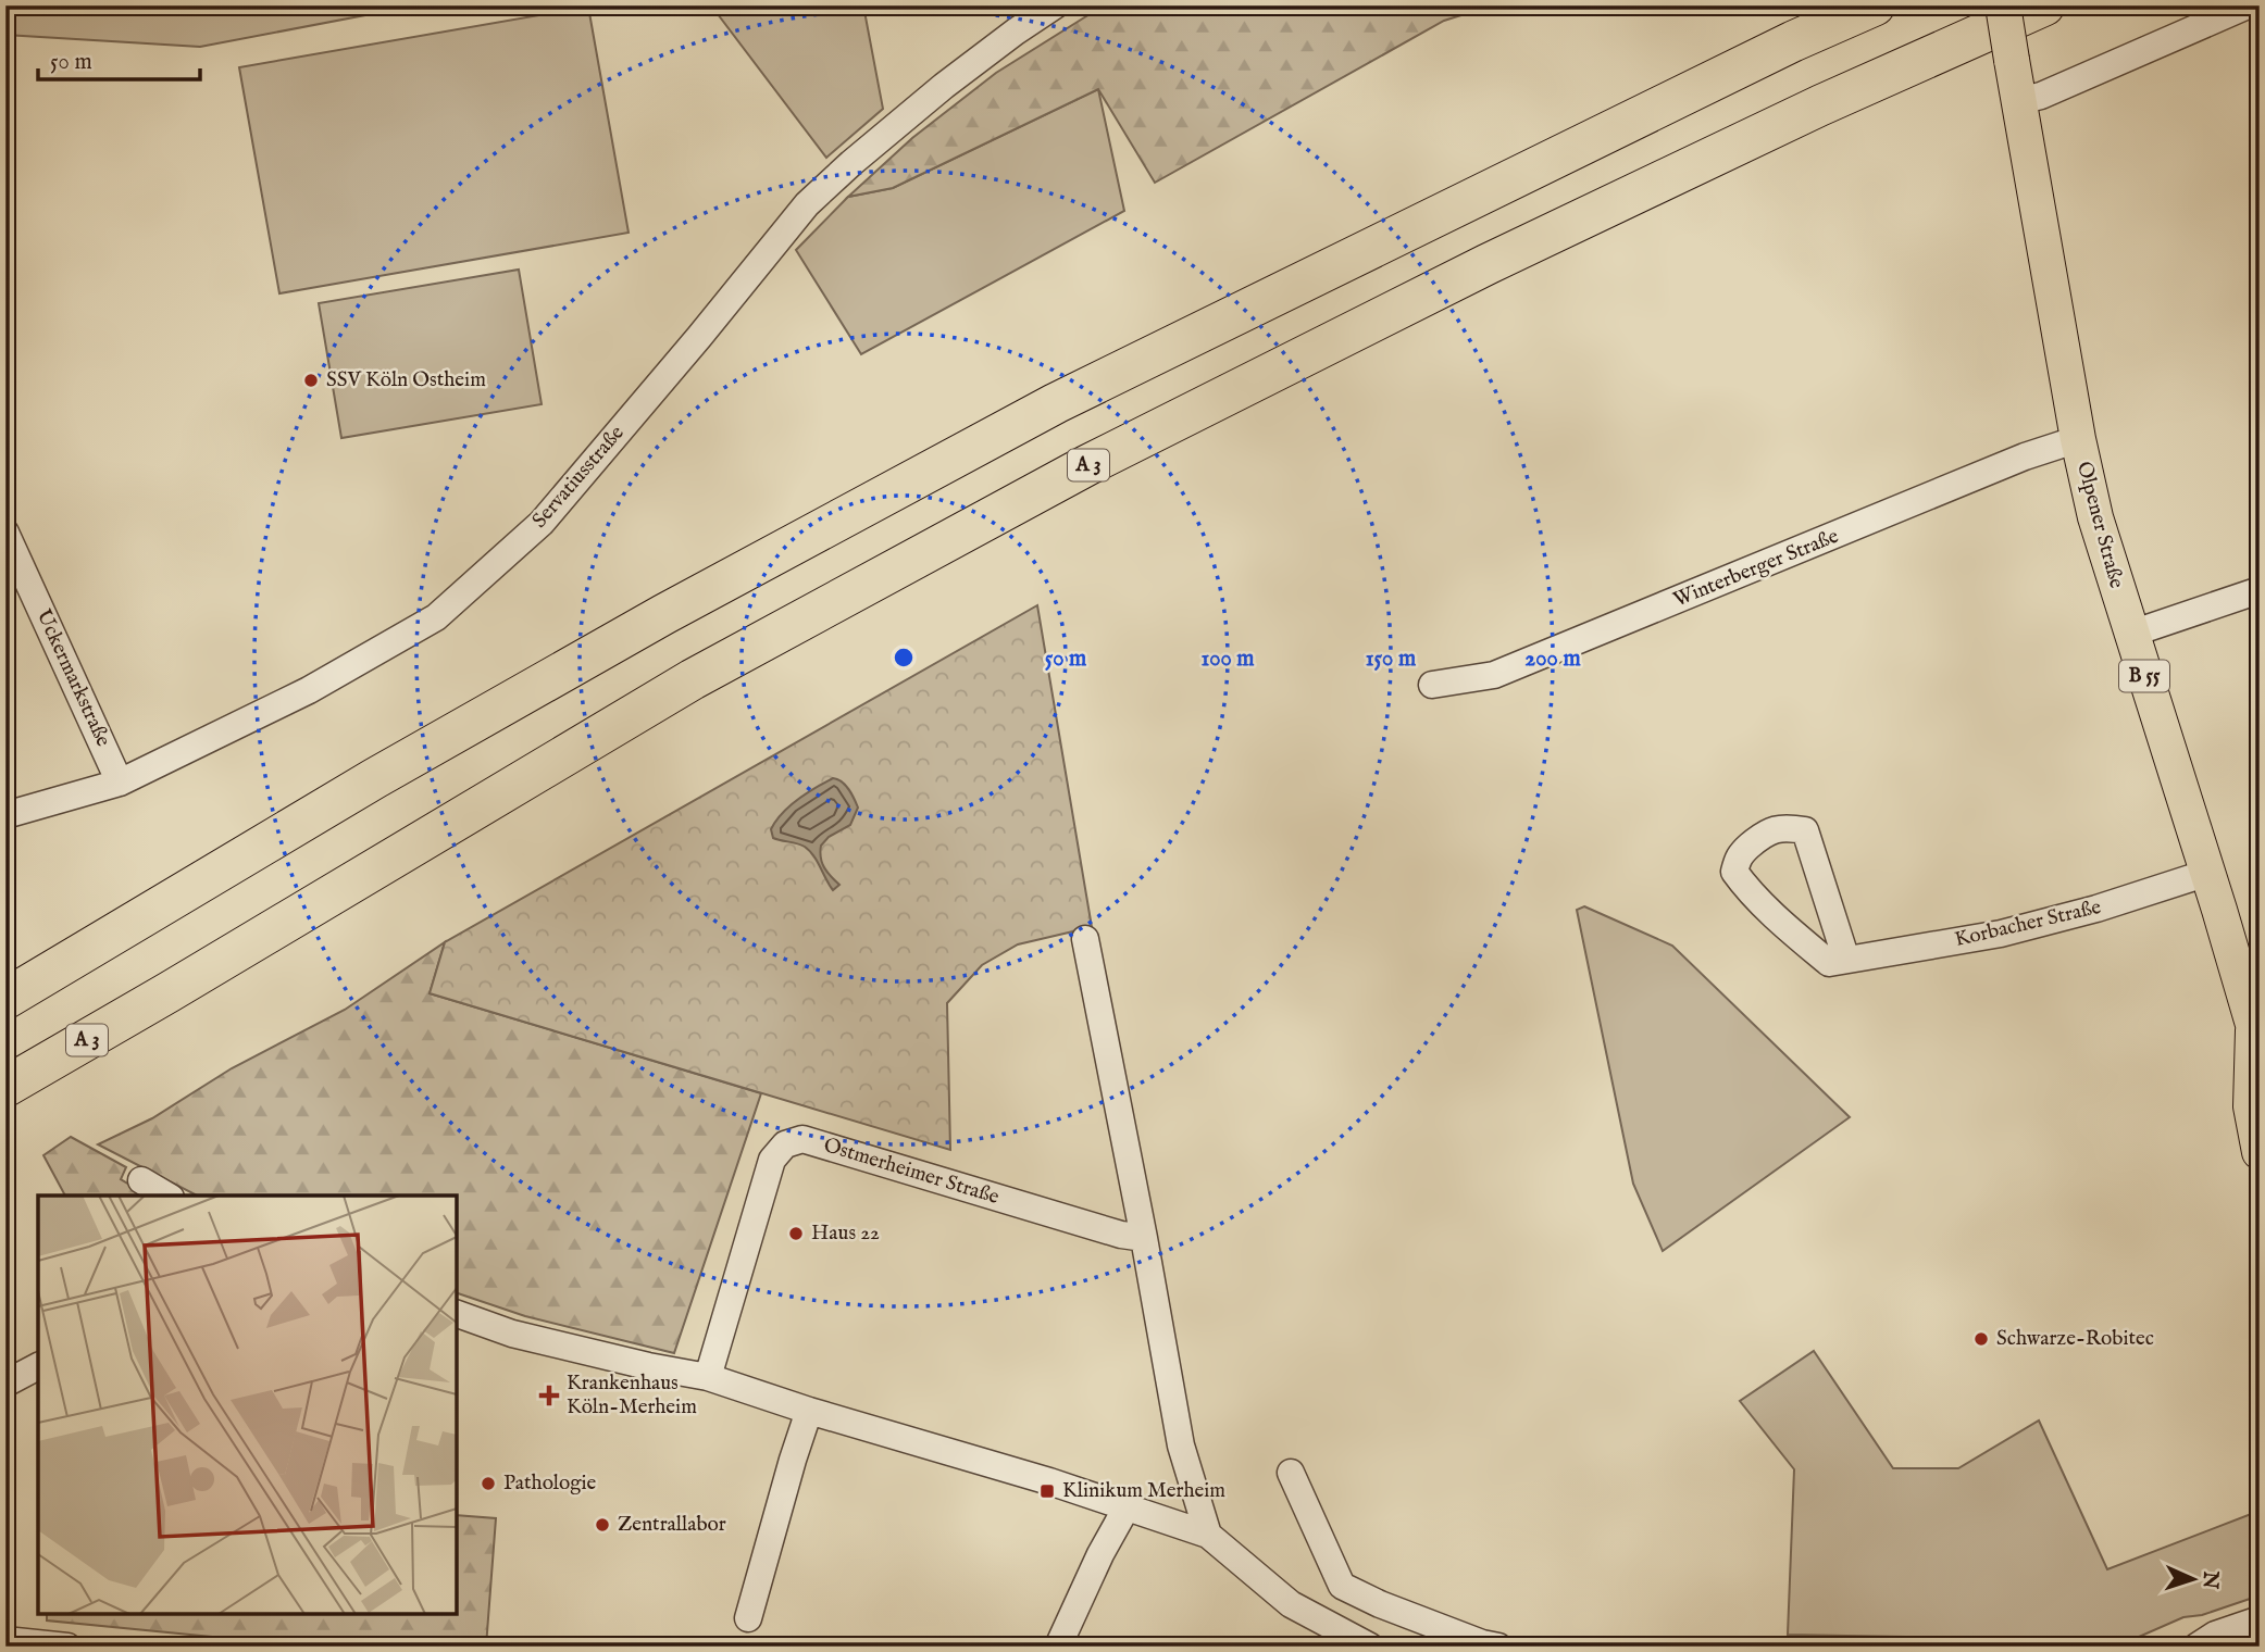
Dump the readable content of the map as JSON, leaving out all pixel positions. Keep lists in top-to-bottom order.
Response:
{
  "streets": {
    "highway": ["A 3"],
    "main road": ["Olpener Straße", "B 55"],
    "street": [
      "Servatiusstraße",
      "Winterberger Straße",
      "Uckermarkstraße",
      "Korbacher Straße",
      "Ostmerheimer Straße"
    ]
  },
  "crossings": [
    ["Servatiusstraße", "Uckermarkstraße"],
    ["Olpener Straße", "Winterberger Straße"],
    ["Olpener Straße", "Korbacher Straße"]
  ],
  "places": {
    "other": [
      "SSV Köln Ostheim",
      "Haus 22",
      "Schwarze-Robitec",
      "Pathologie",
      "Zentrallabor"
    ],
    "health": ["Krankenhaus Köln-Merheim"],
    "transit": ["Klinikum Merheim"]
  },
  "scale_bar": "50 m",
  "north": "right",
  "rings": [
    "50 m",
    "100 m",
    "150 m",
    "200 m"
  ]
}
